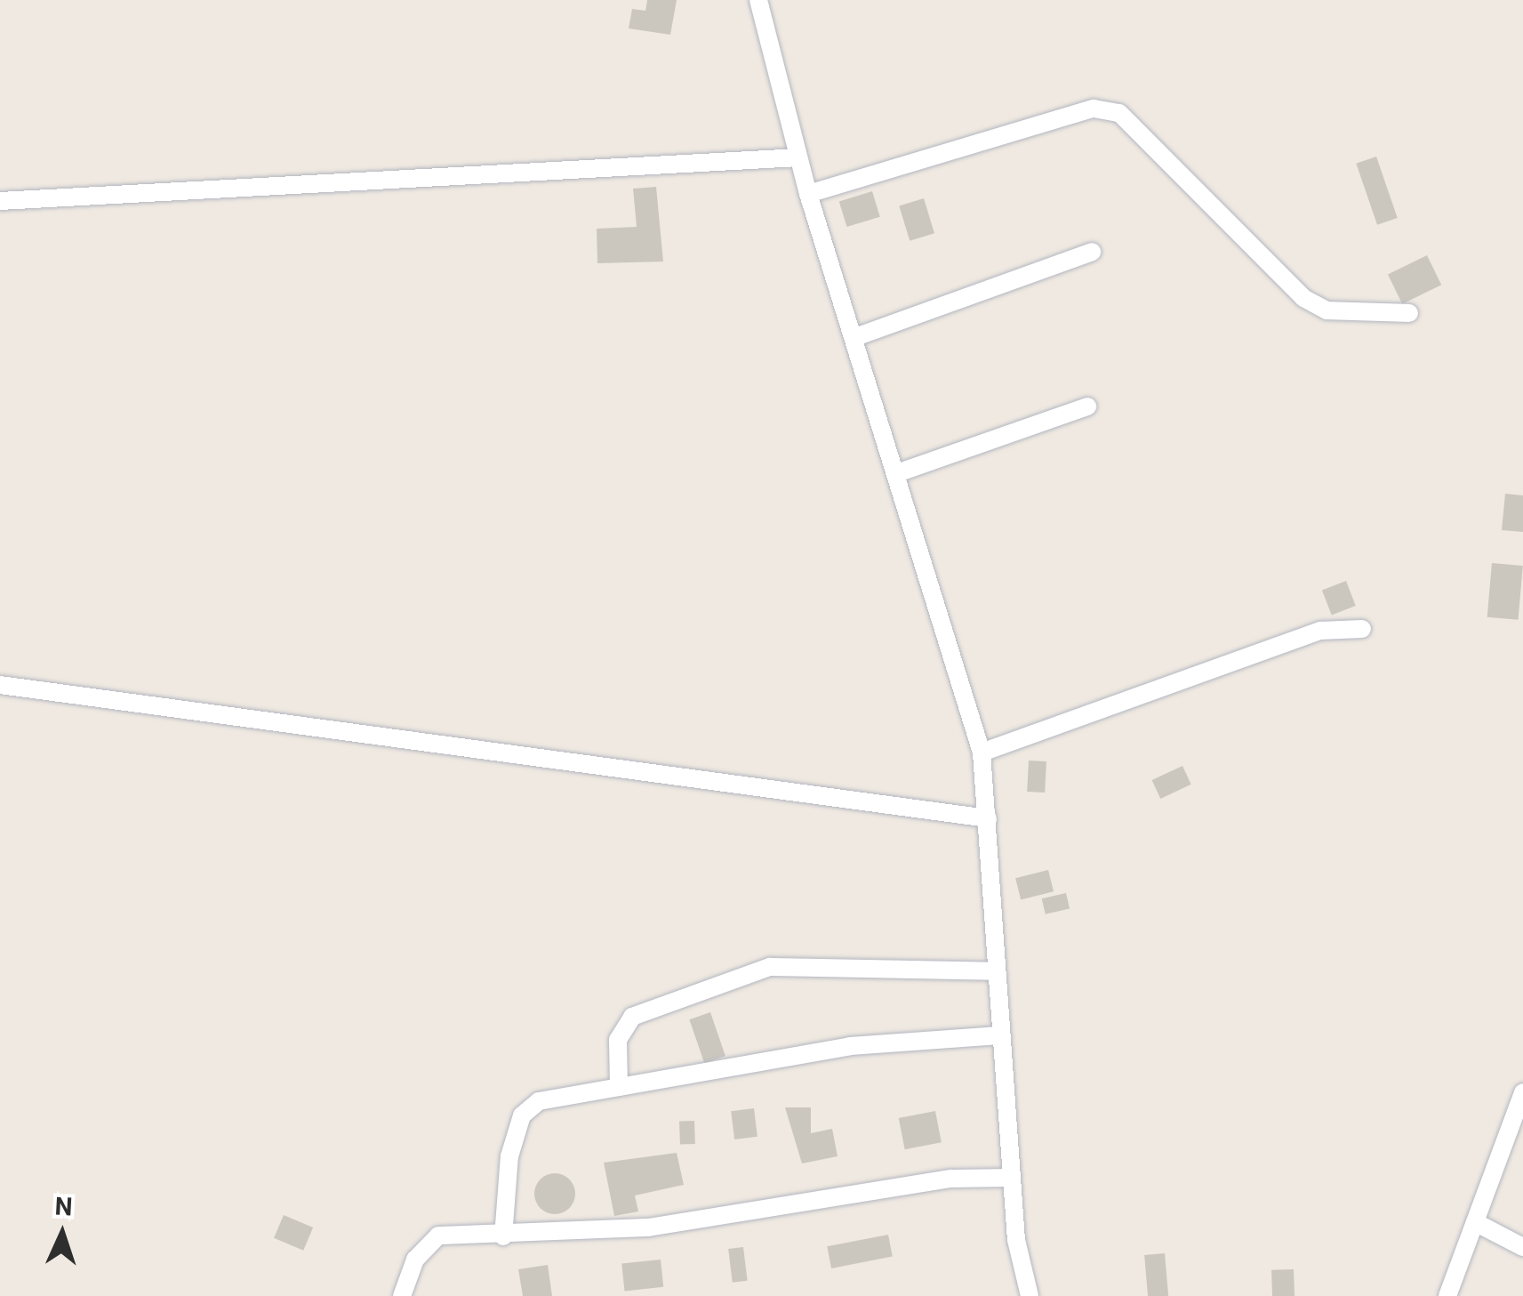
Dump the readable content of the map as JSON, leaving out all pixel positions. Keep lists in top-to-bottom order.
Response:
{
  "north": "top"
}
